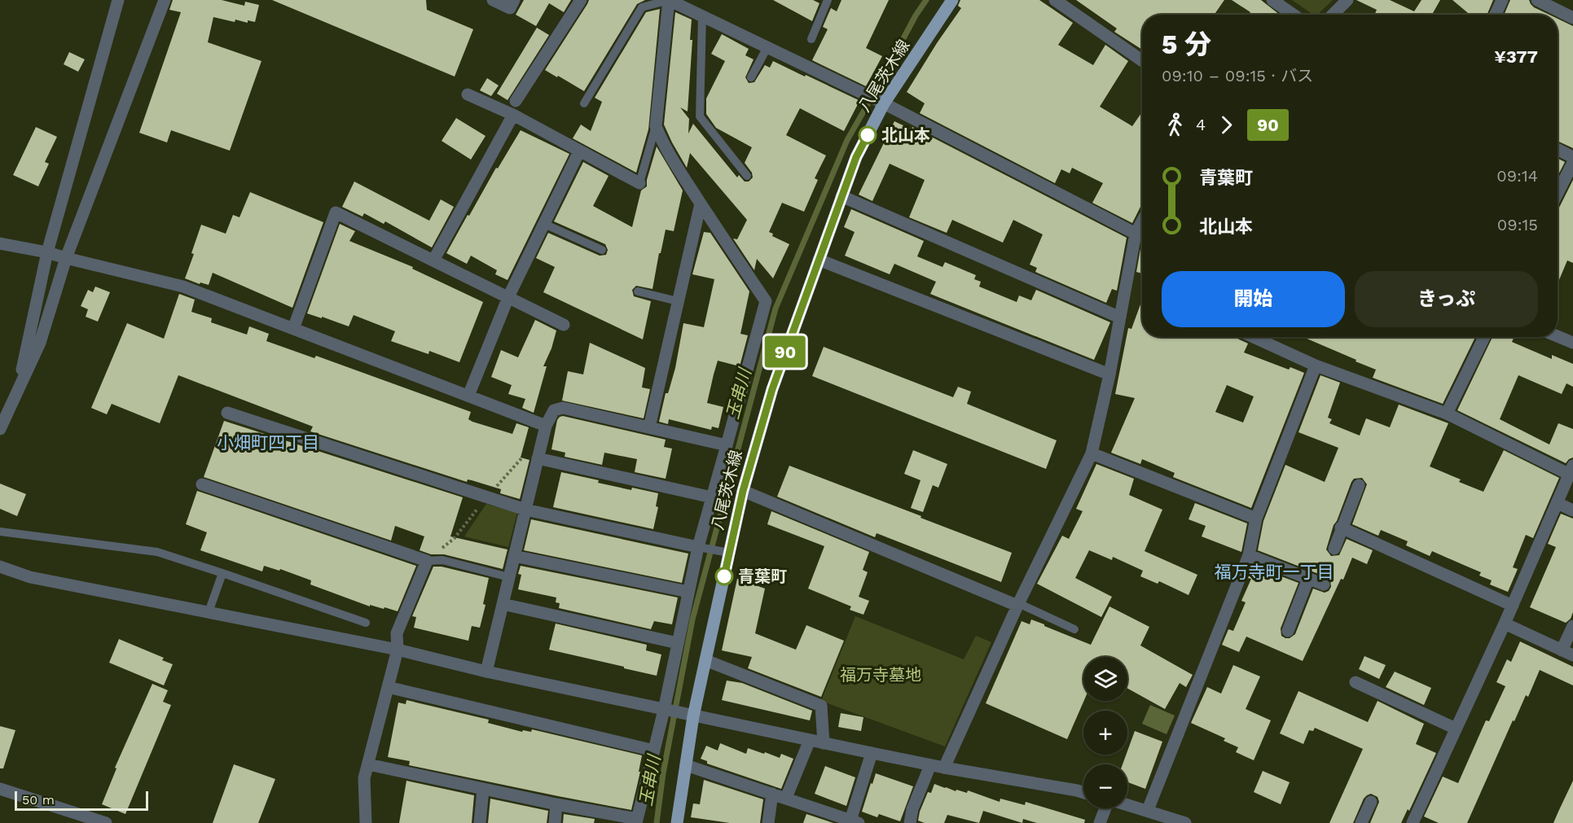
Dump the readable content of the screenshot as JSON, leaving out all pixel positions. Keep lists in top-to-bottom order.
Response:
{
  "streets": {
    "main road": ["八尾茨木線"]
  },
  "districts": ["小畑町四丁目", "福万寺町一丁目"],
  "water": ["玉串川"],
  "parks": ["福万寺墓地"],
  "places": ["北山本", "青葉町"],
  "lines": ["bus line 90"],
  "scale_bar": "50 m",
  "page": {
    "on_map": "90",
    "heading": ["5 分", "09:10 – 09:15 · バス", "¥377"],
    "legs": ["4", "90"],
    "list": [
      {
        "name": "青葉町",
        "value": "09:14"
      },
      {
        "name": "北山本",
        "value": "09:15"
      }
    ],
    "buttons": ["開始", "きっぷ"],
    "map_buttons": ["+", "−"],
    "scale": "50 m"
  }
}
